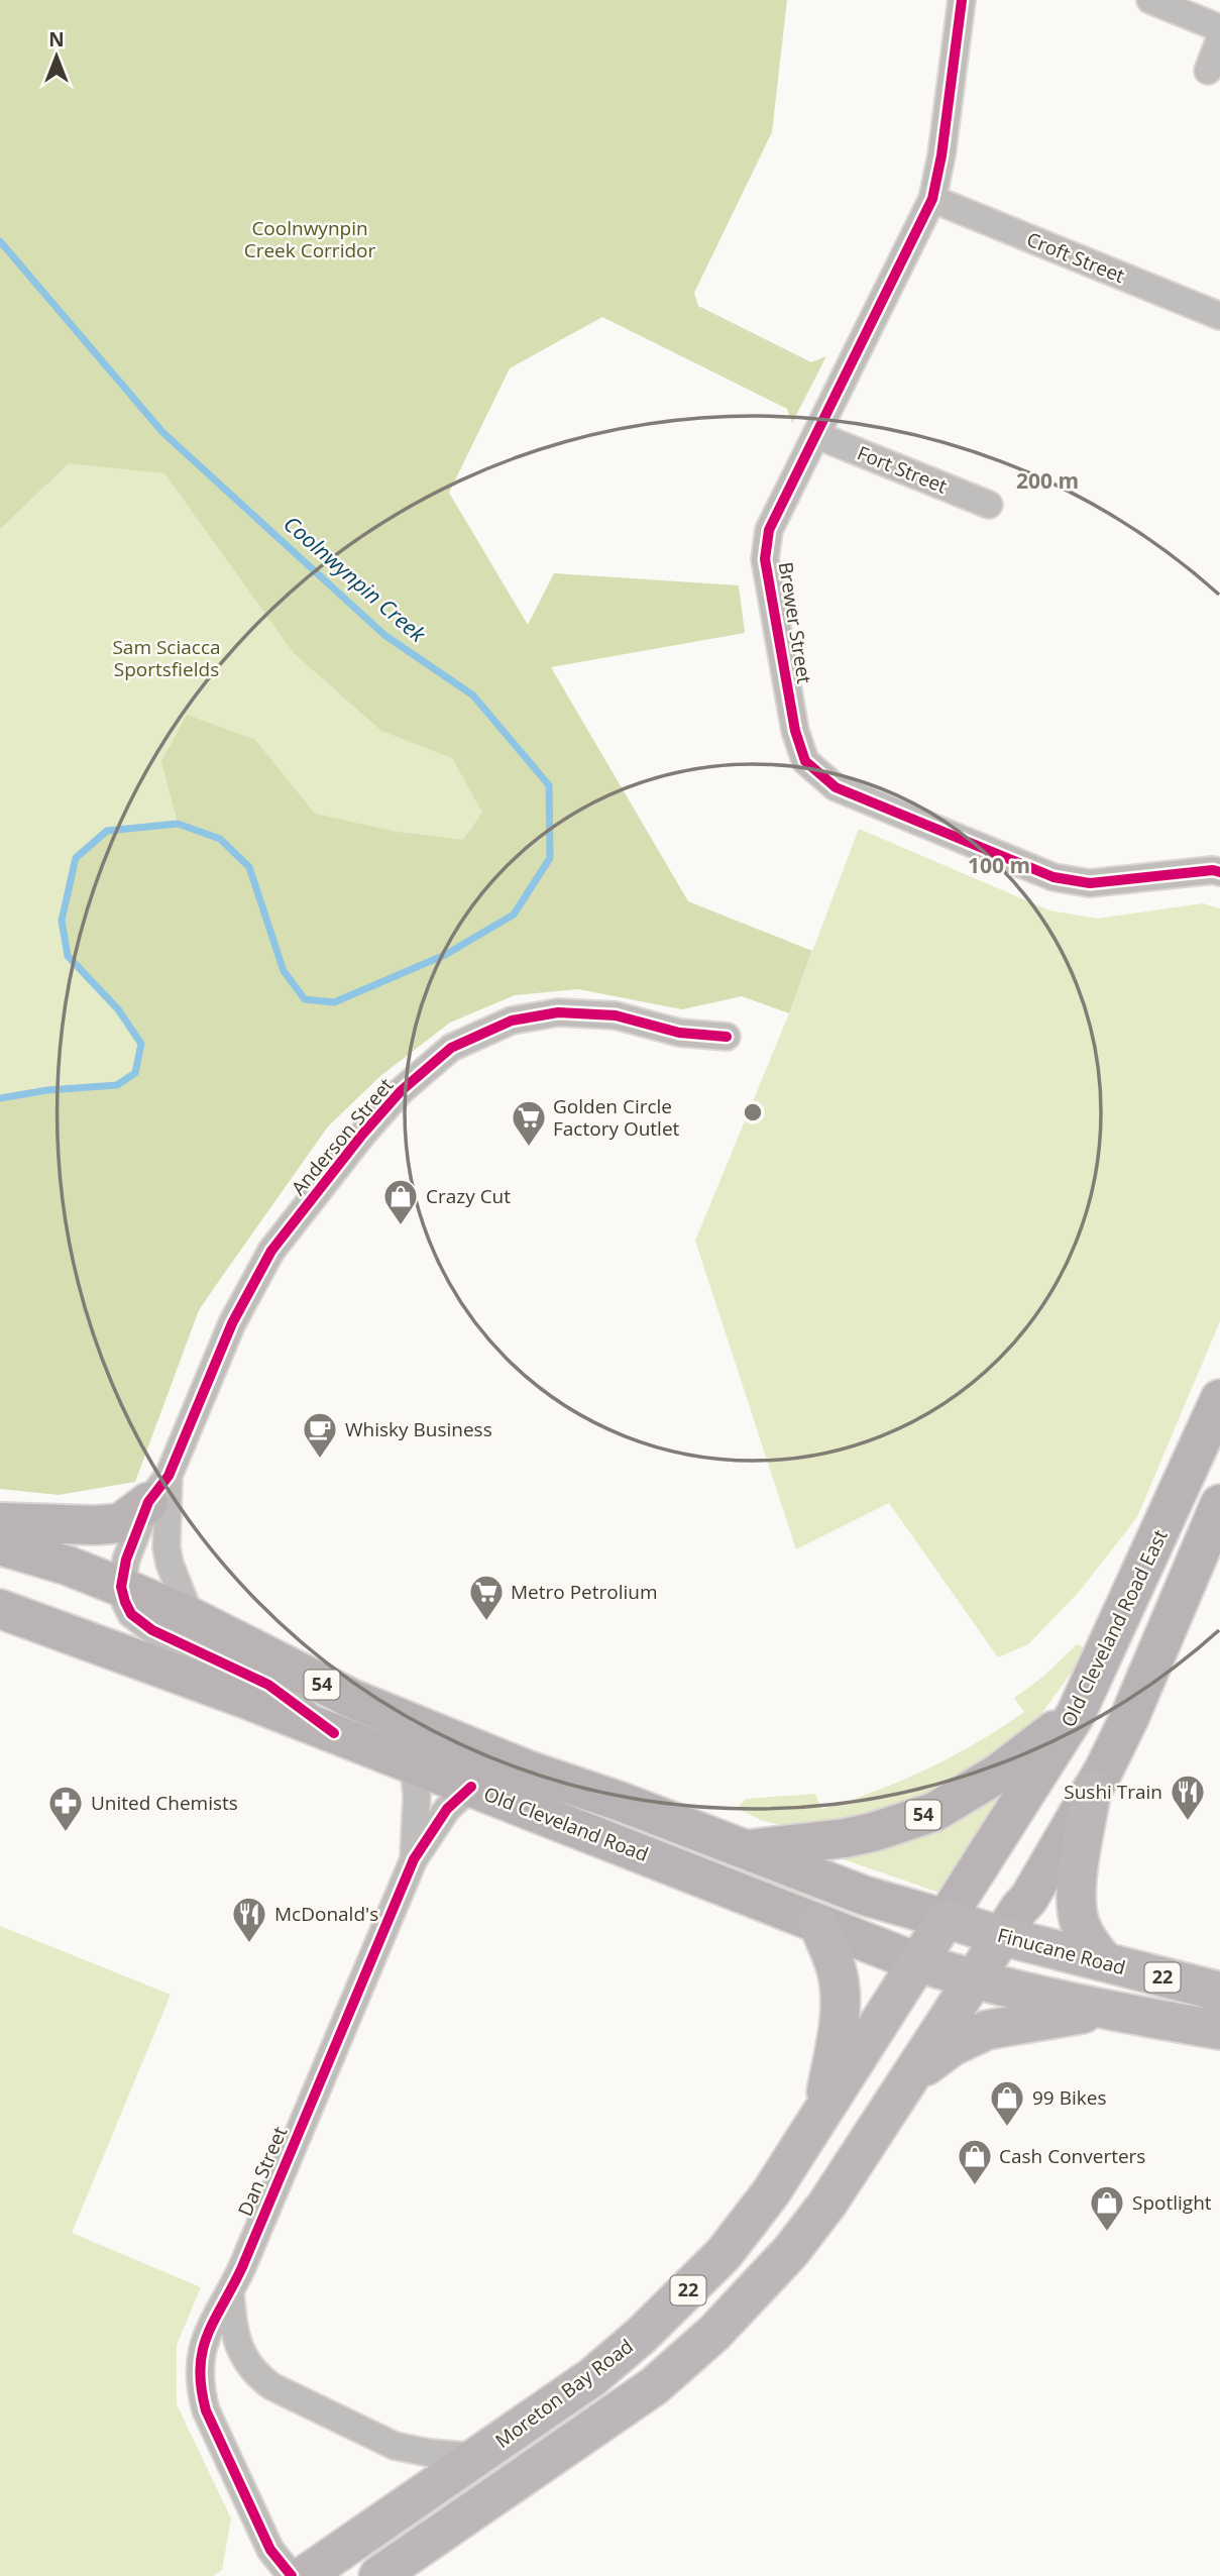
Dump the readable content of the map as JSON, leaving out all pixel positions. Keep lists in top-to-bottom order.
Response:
{
  "streets": {
    "highway": [
      "54",
      "Old Cleveland Road",
      "Finucane Road",
      "22",
      "Moreton Bay Road"
    ],
    "main road": ["Old Cleveland Road East"],
    "street": [
      "Croft Street",
      "Fort Street",
      "Brewer Street",
      "Anderson Street",
      "Dan Street"
    ]
  },
  "crossings": [
    ["Croft Street", "Brewer Street"],
    ["Fort Street", "Brewer Street"],
    ["Anderson Street", "Old Cleveland Road"],
    ["Old Cleveland Road East", "54"],
    ["Old Cleveland Road East", "Old Cleveland Road"],
    ["Old Cleveland Road East", "Finucane Road"],
    ["Old Cleveland Road East", "Moreton Bay Road"],
    ["54", "Old Cleveland Road"],
    ["Old Cleveland Road", "Finucane Road"],
    ["Old Cleveland Road", "22"],
    ["Old Cleveland Road", "Dan Street"],
    ["Old Cleveland Road", "Moreton Bay Road"],
    ["Finucane Road", "Moreton Bay Road"],
    ["Dan Street", "Moreton Bay Road"]
  ],
  "water": ["Coolnwynpin Creek"],
  "parks": ["Coolnwynpin Creek Corridor", "Sam Sciacca Sportsfields"],
  "places": {
    "supermarket": ["Golden Circle Factory Outlet", "Metro Petrolium"],
    "shop": [
      "Crazy Cut",
      "99 Bikes",
      "Cash Converters",
      "Spotlight"
    ],
    "cafe": ["Whisky Business"],
    "restaurant": ["Sushi Train", "McDonald's"],
    "pharmacy": ["United Chemists"]
  },
  "north": "top",
  "rings": ["200 m", "100 m"]
}
